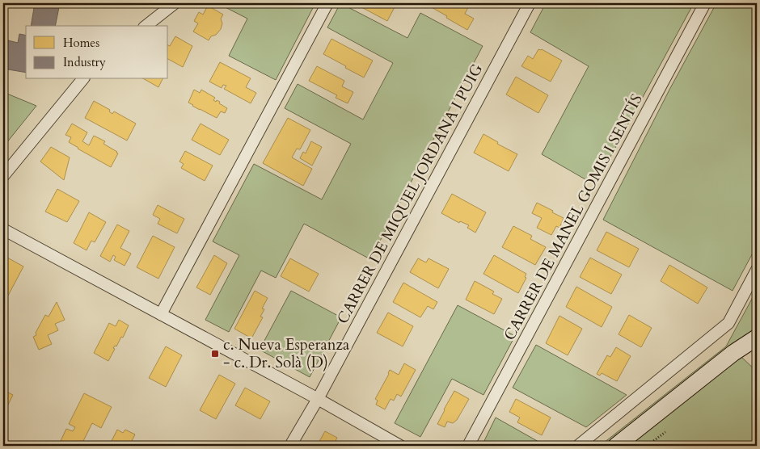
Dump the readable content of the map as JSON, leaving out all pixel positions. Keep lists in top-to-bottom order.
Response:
{
  "streets": {
    "street": ["CARRER DE MIQUEL JORDANA I PUIG", "CARRER DE MANEL GOMIS I SENTÍS"]
  },
  "places": {
    "transit": ["c. Nueva Esperanza - c. Dr. Solà (D)"]
  },
  "legend": ["Homes", "Industry"]
}
